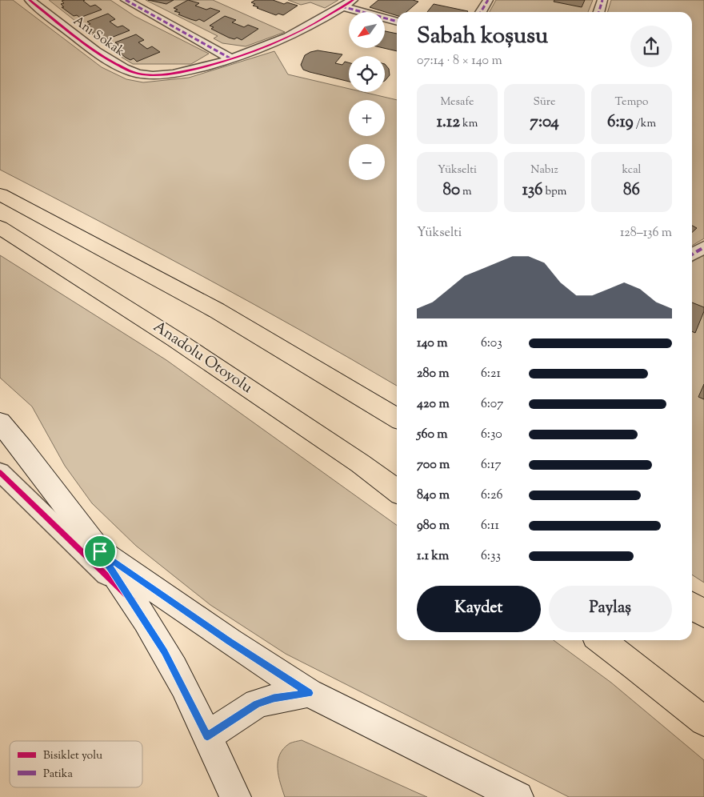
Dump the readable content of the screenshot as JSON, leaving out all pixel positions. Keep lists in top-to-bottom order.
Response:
{
  "streets": {
    "highway": ["Anadolu Otoyolu"],
    "street": ["Anı Sokak"]
  },
  "legend": ["Bisiklet yolu", "Patika"],
  "north": "bottom left",
  "page": {
    "map_buttons": ["+", "−"],
    "heading": ["Sabah koşusu", "07:14 · 8 × 140 m"],
    "stats": [
      ["Mesafe", "1.12 km"],
      ["Süre", "7:04"],
      ["Tempo", "6:19 /km"],
      ["Yükselti", "80 m"],
      ["Nabız", "136 bpm"],
      ["kcal", "86"]
    ],
    "chart": ["Yükselti", "128–136 m"],
    "list": [
      {
        "name": "140 m",
        "note": "6:03"
      },
      {
        "name": "280 m",
        "note": "6:21"
      },
      {
        "name": "420 m",
        "note": "6:07"
      },
      {
        "name": "560 m",
        "note": "6:30"
      },
      {
        "name": "700 m",
        "note": "6:17"
      },
      {
        "name": "840 m",
        "note": "6:26"
      },
      {
        "name": "980 m",
        "note": "6:11"
      },
      {
        "name": "1.1 km",
        "note": "6:33"
      }
    ],
    "buttons": ["Kaydet", "Paylaş"]
  }
}
